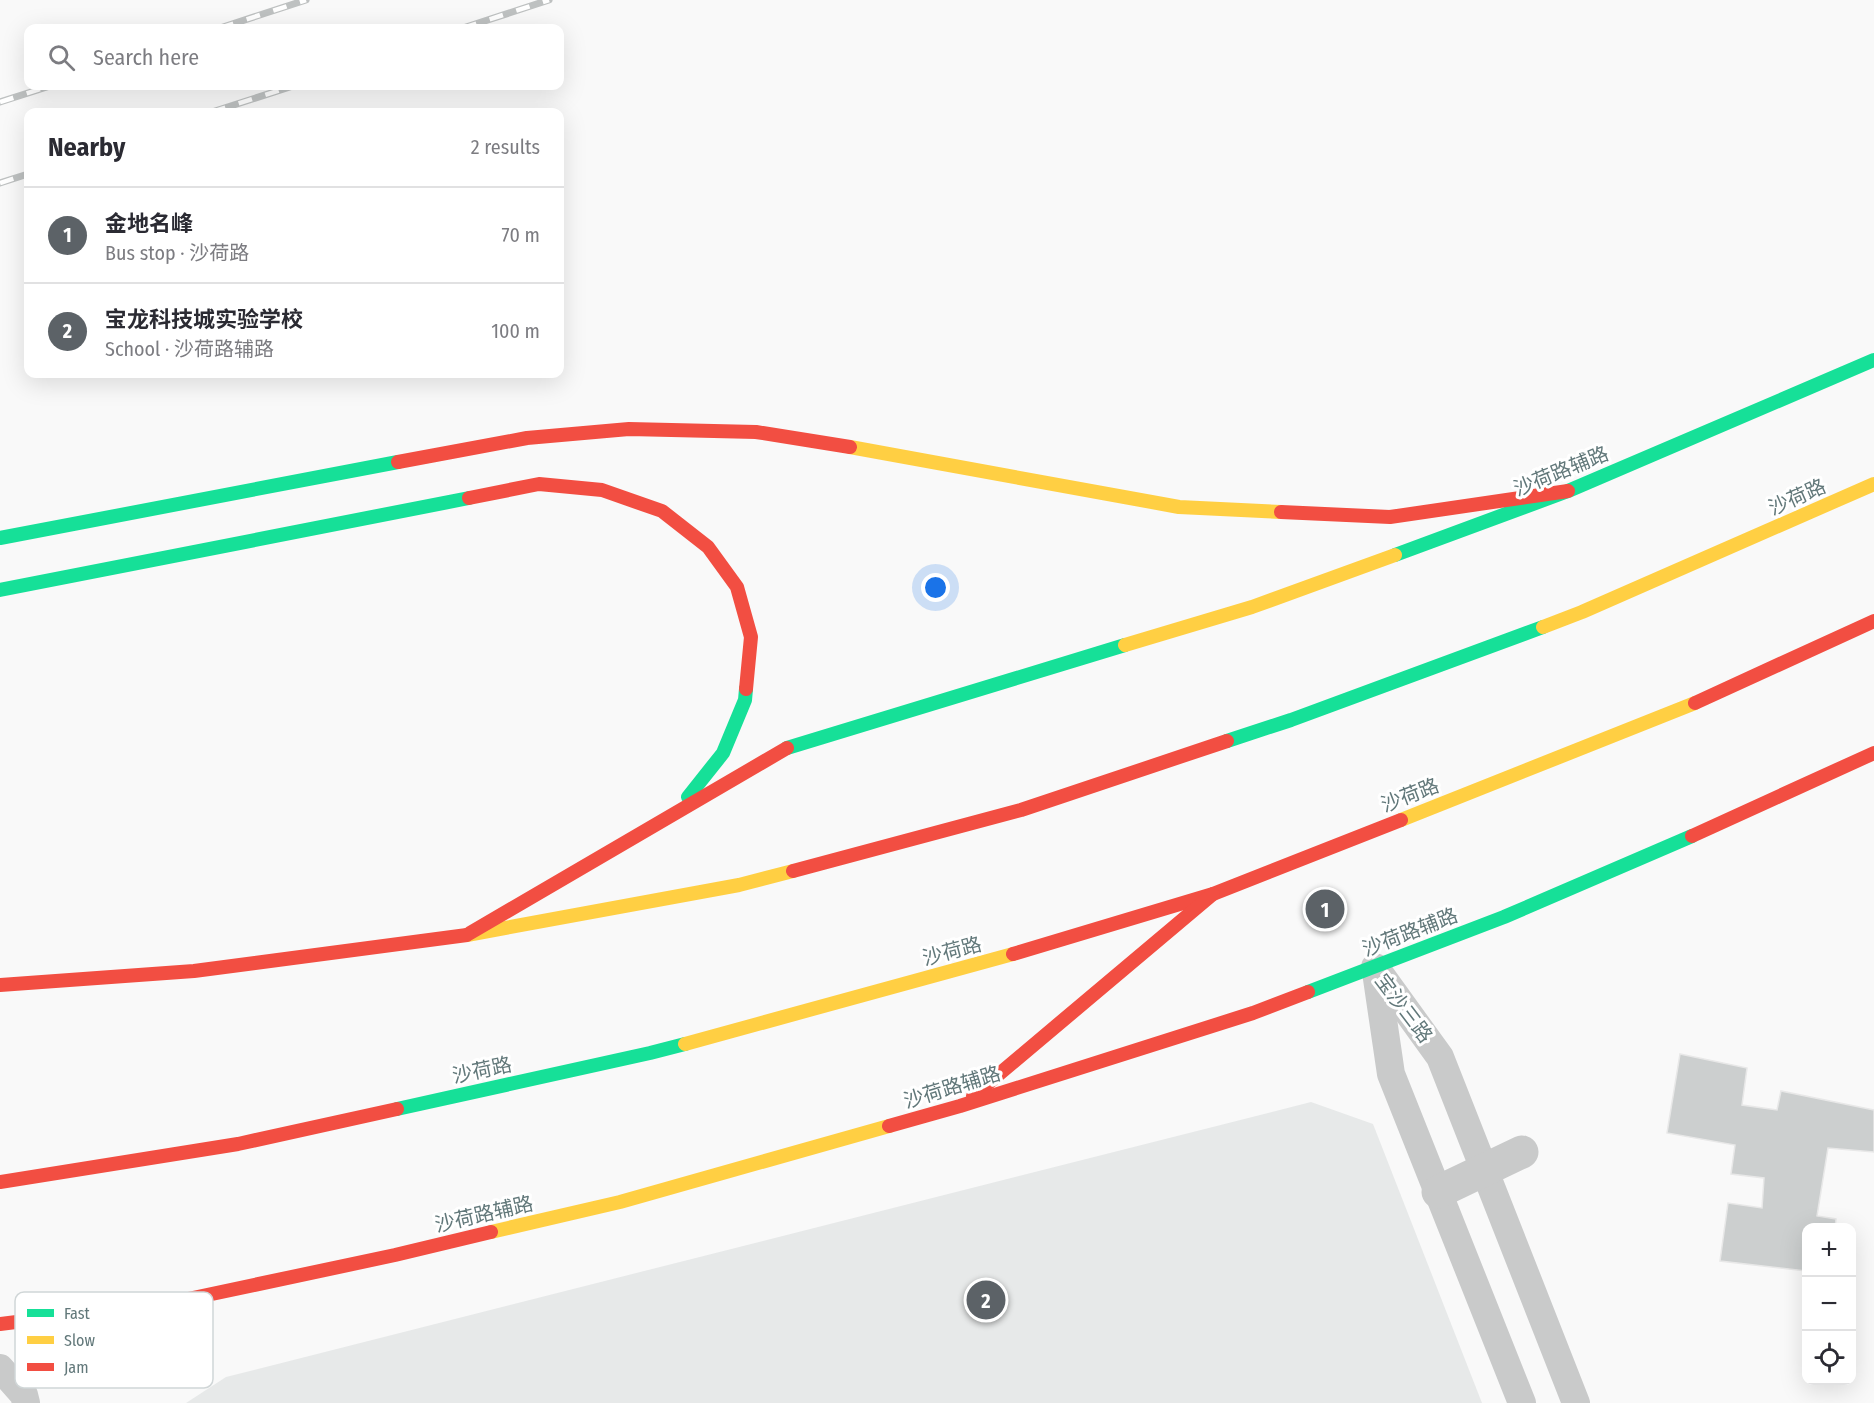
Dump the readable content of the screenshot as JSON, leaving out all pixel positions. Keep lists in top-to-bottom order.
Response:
{
  "streets": {
    "main road": ["沙荷路辅路", "沙荷路"],
    "lane": ["宝沙三路"]
  },
  "crossings": [
    ["沙荷路辅路", "沙荷路"],
    ["沙荷路辅路", "宝沙三路"]
  ],
  "legend": ["Fast", "Slow", "Jam"],
  "page": {
    "search": "Search here",
    "heading": ["Nearby", "2 results"],
    "list": [
      {
        "mark": "1",
        "name": "金地名峰",
        "note": "Bus stop · 沙荷路",
        "value": "70 m"
      },
      {
        "mark": "2",
        "name": "宝龙科技城实验学校",
        "note": "School · 沙荷路辅路",
        "value": "100 m"
      }
    ],
    "pins": ["1", "2"],
    "map_buttons": ["+", "−"]
  }
}
